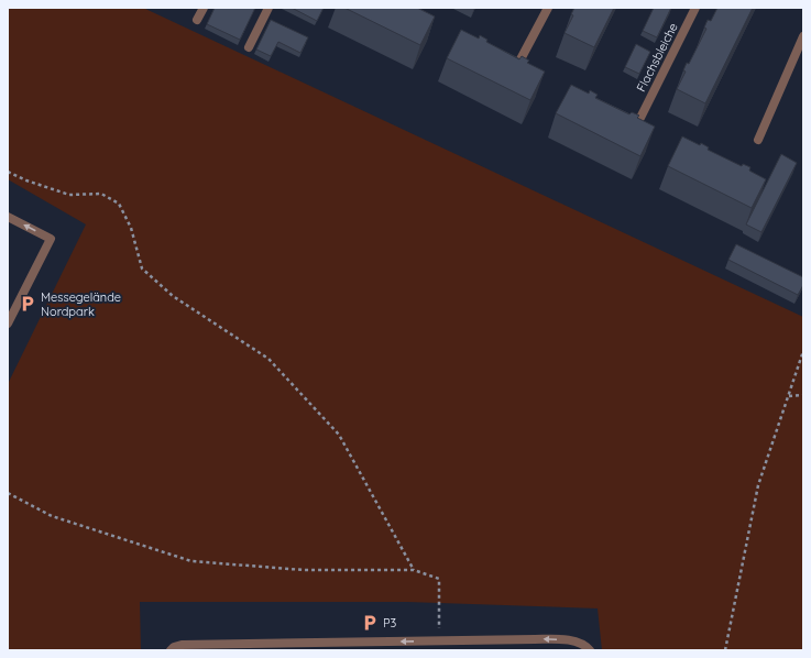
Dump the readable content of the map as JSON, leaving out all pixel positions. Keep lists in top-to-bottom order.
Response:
{
  "streets": {
    "lane": ["Flachsbleiche"]
  },
  "places": {
    "parking": ["Messegelände Nordpark", "P3"]
  }
}
